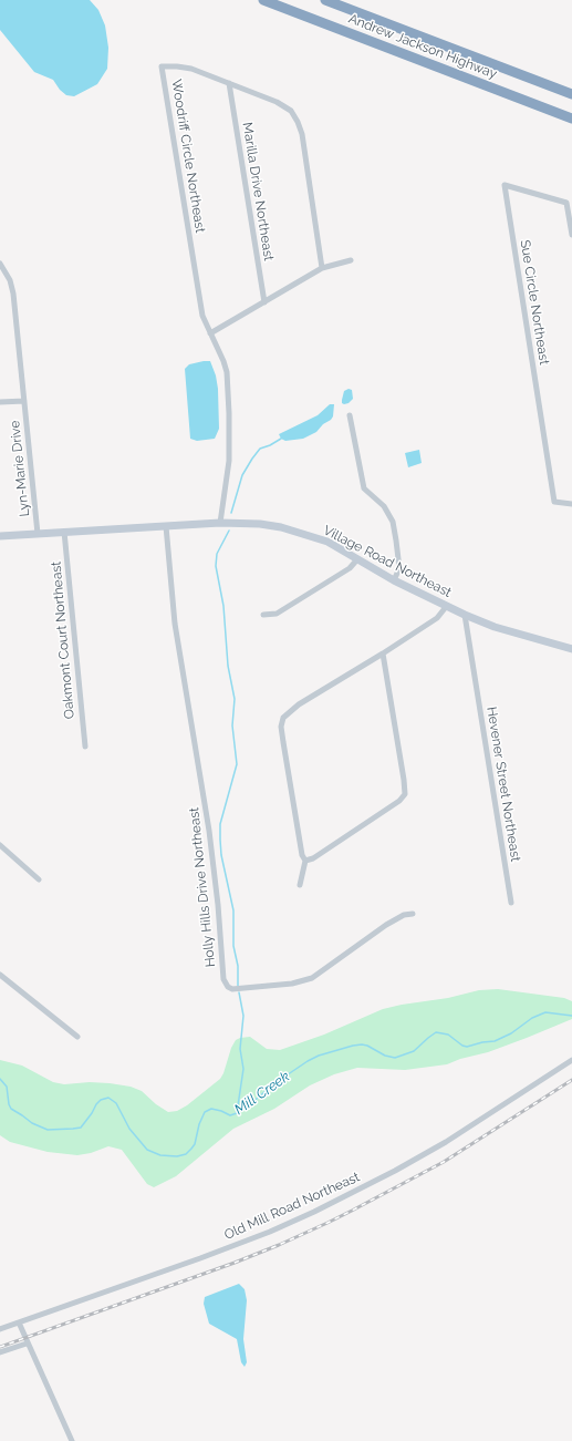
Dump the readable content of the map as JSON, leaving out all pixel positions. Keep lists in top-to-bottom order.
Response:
{
  "streets": {
    "highway": ["Andrew Jackson Highway"],
    "main road": ["Village Road Northeast"],
    "street": [
      "Woodriff Circle Northeast",
      "Marilla Drive Northeast",
      "Sue Circle Northeast",
      "Lyn-Marie Drive",
      "Oakmont Court Northeast",
      "Hevener Street Northeast",
      "Holly Hills Drive Northeast",
      "Old Mill Road Northeast"
    ]
  },
  "crossings": [
    ["Woodriff Circle Northeast", "Marilla Drive Northeast"],
    ["Woodriff Circle Northeast", "Village Road Northeast"],
    ["Lyn-Marie Drive", "Village Road Northeast"],
    ["Village Road Northeast", "Oakmont Court Northeast"],
    ["Village Road Northeast", "Hevener Street Northeast"],
    ["Village Road Northeast", "Holly Hills Drive Northeast"]
  ],
  "water": ["Mill Creek"]
}
